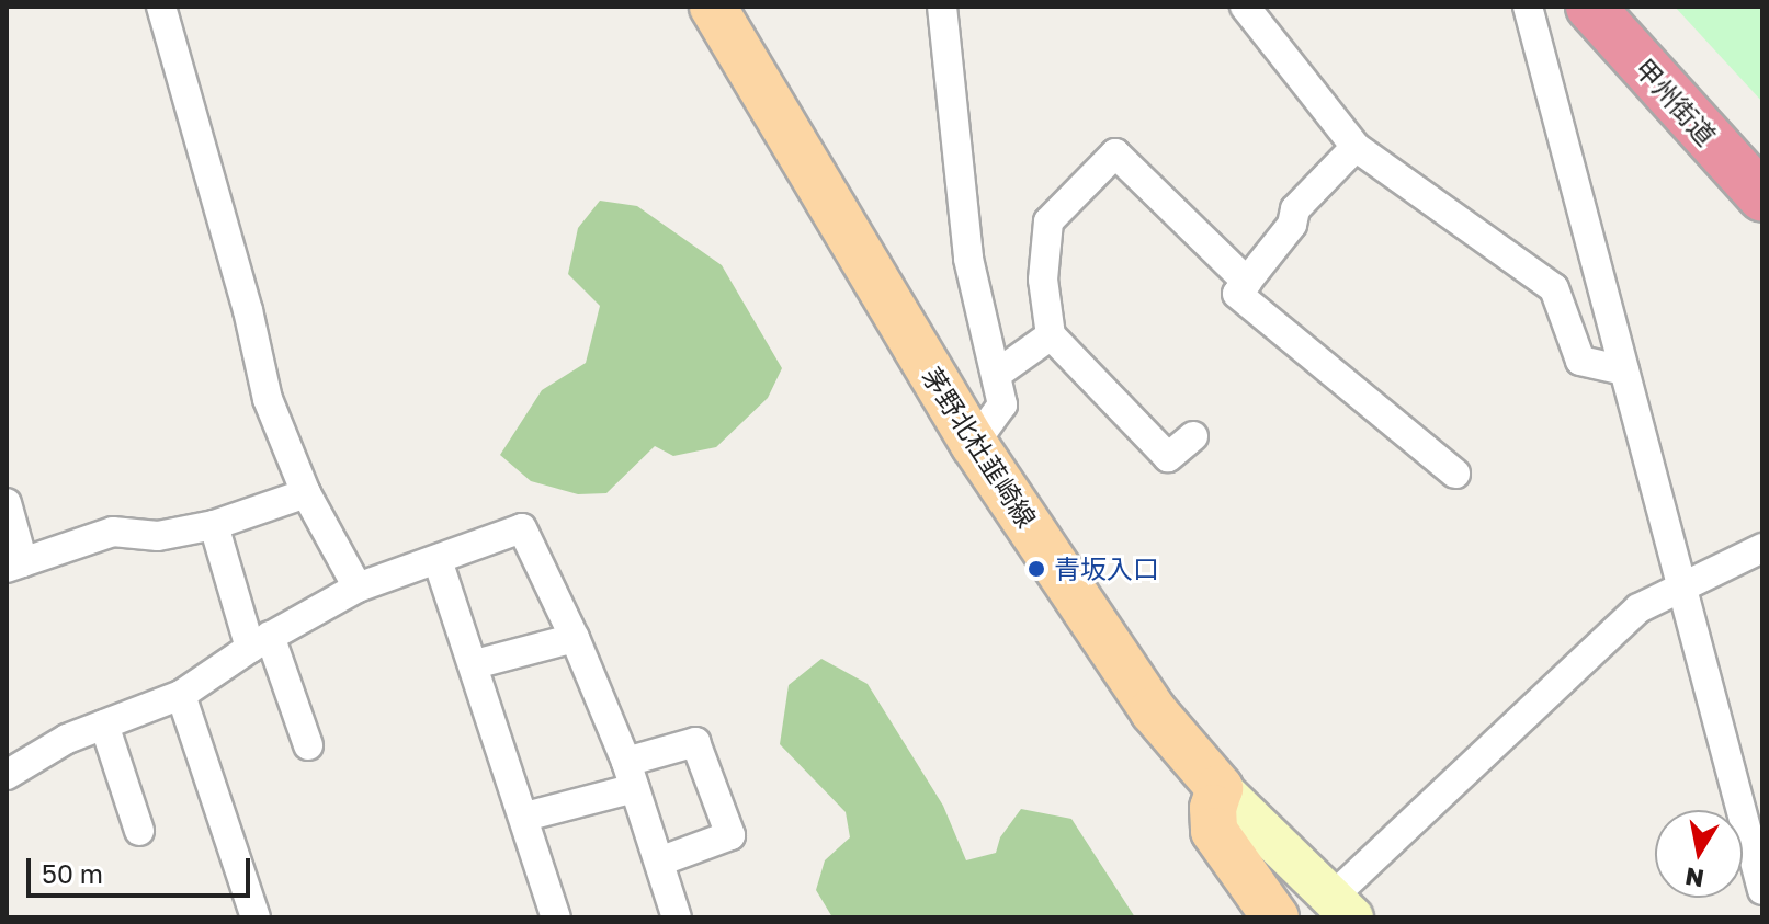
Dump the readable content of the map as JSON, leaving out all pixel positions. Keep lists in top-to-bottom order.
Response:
{
  "streets": {
    "highway": ["甲州街道"],
    "main road": ["茅野北杜韮崎線"]
  },
  "places": ["青坂入口"],
  "scale_bar": "50 m",
  "north": "bottom"
}
